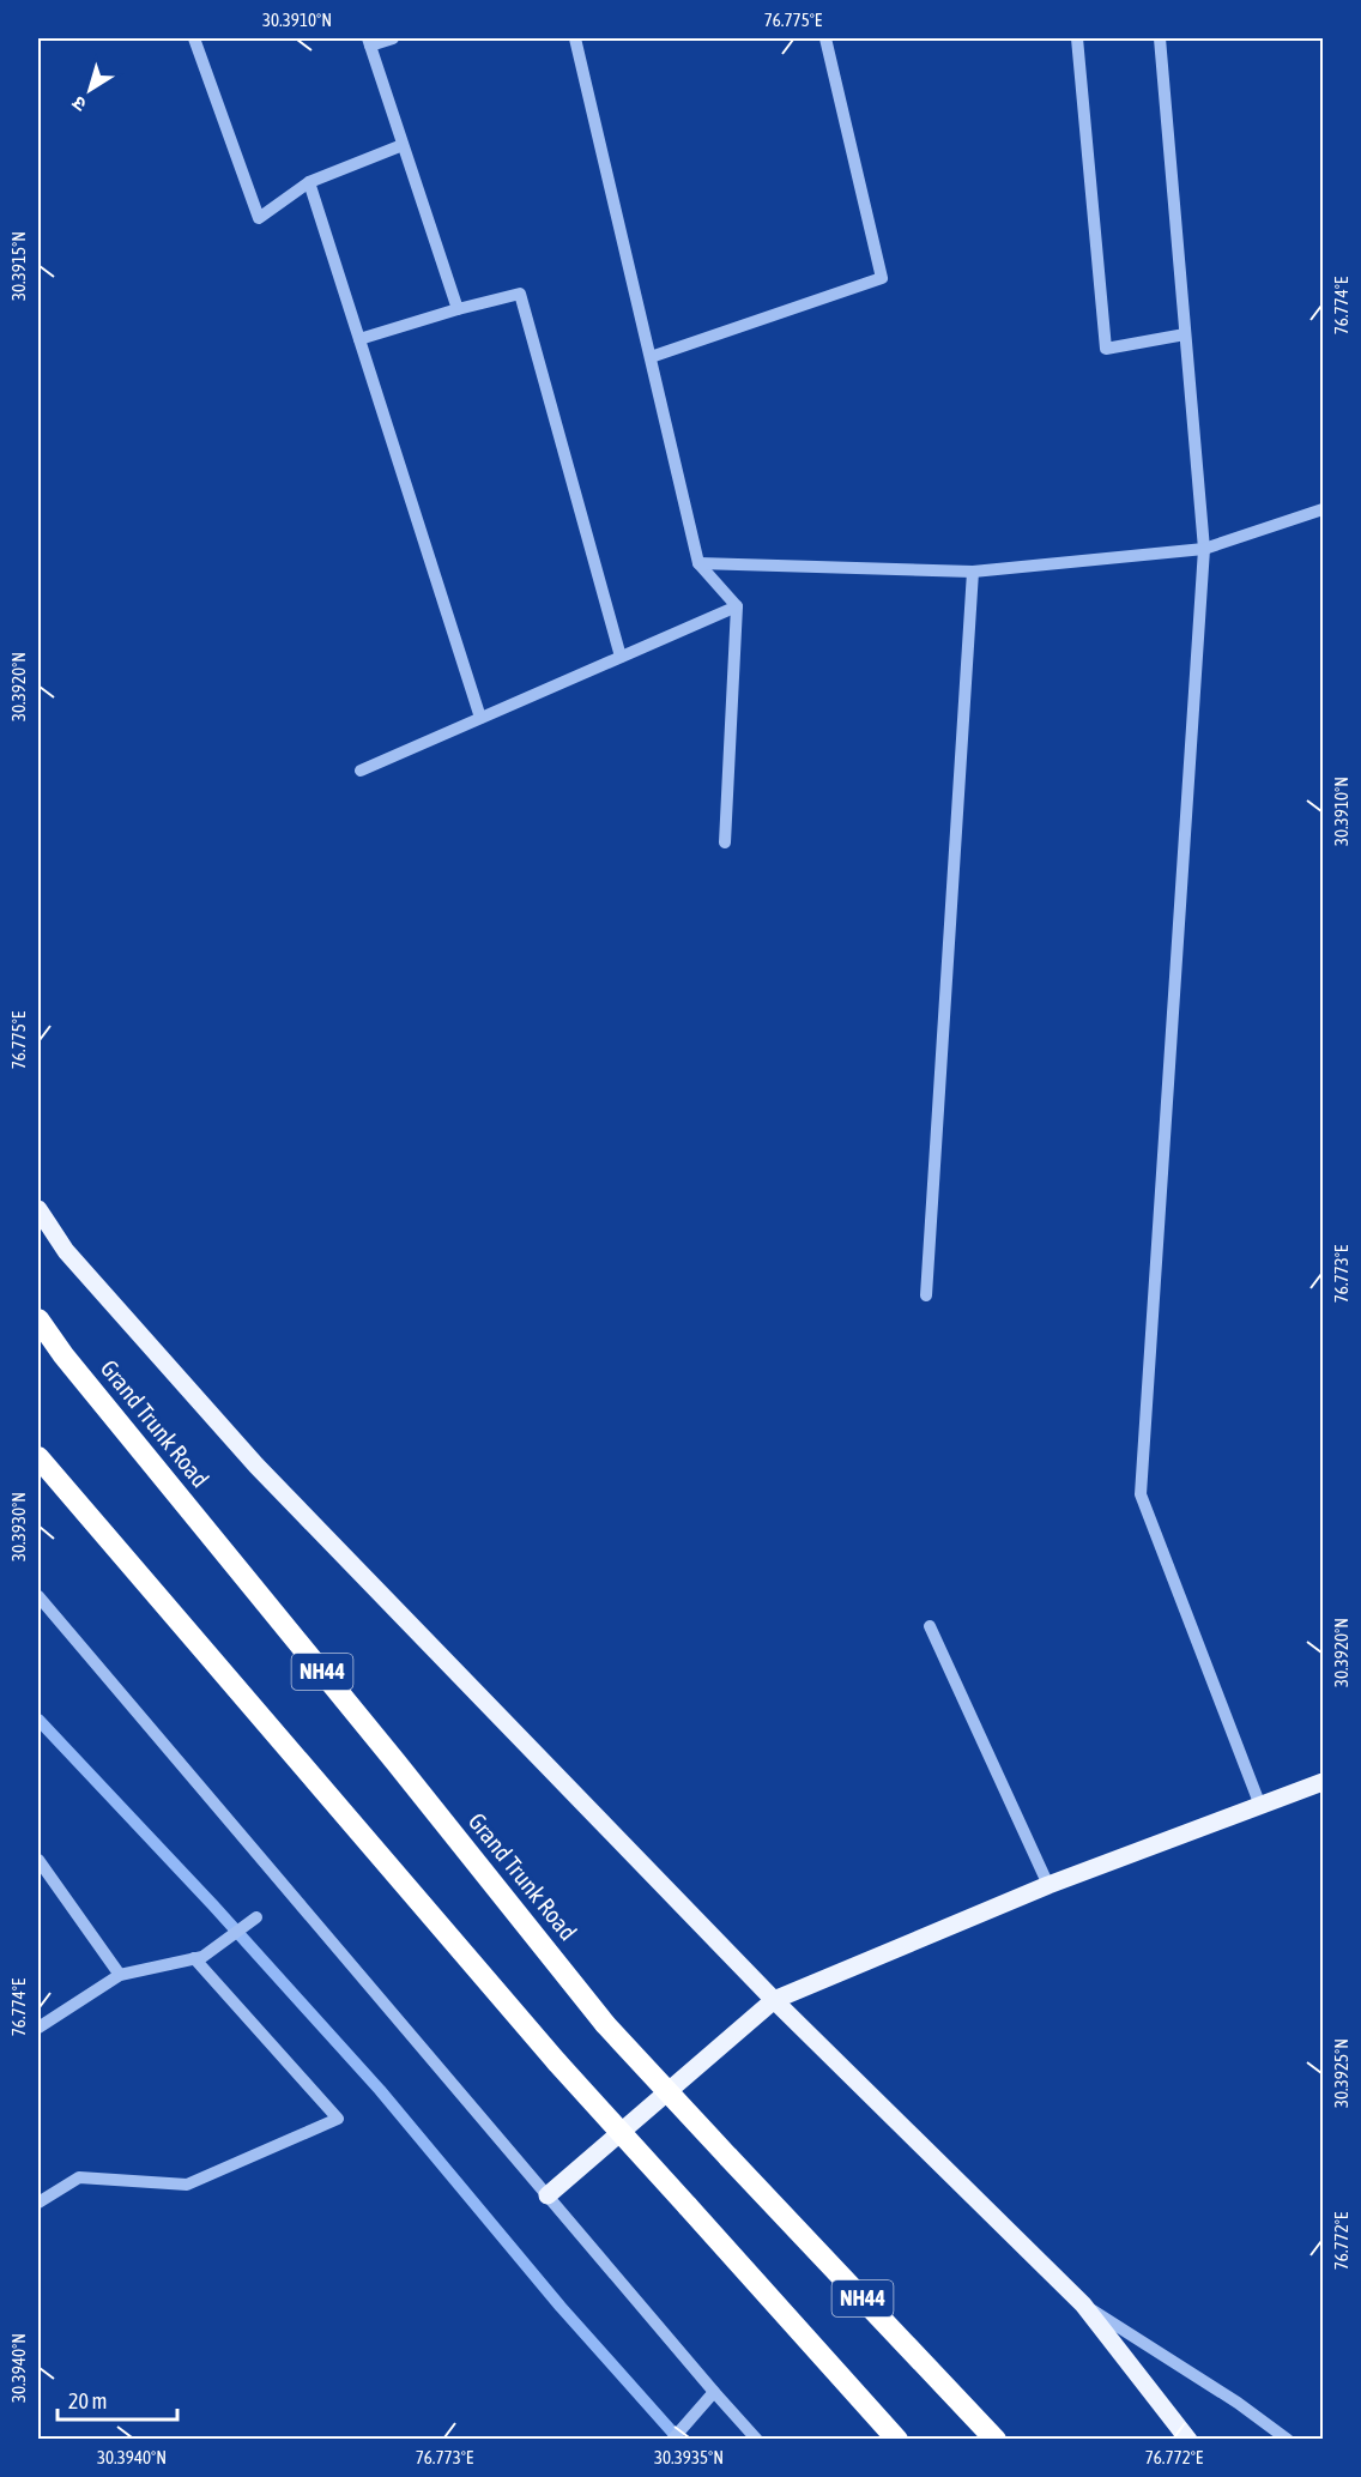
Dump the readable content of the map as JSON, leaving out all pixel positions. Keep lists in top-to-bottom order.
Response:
{
  "streets": {
    "highway": ["Grand Trunk Road", "NH44"]
  },
  "scale_bar": "20 m",
  "north": "bottom left",
  "coordinates": [
    "30.3910°N",
    "76.775°E",
    "30.3915°N",
    "76.774°E",
    "30.3920°N",
    "76.773°E",
    "30.3930°N",
    "30.3925°N",
    "76.772°E",
    "30.3940°N",
    "30.3935°N"
  ]
}
